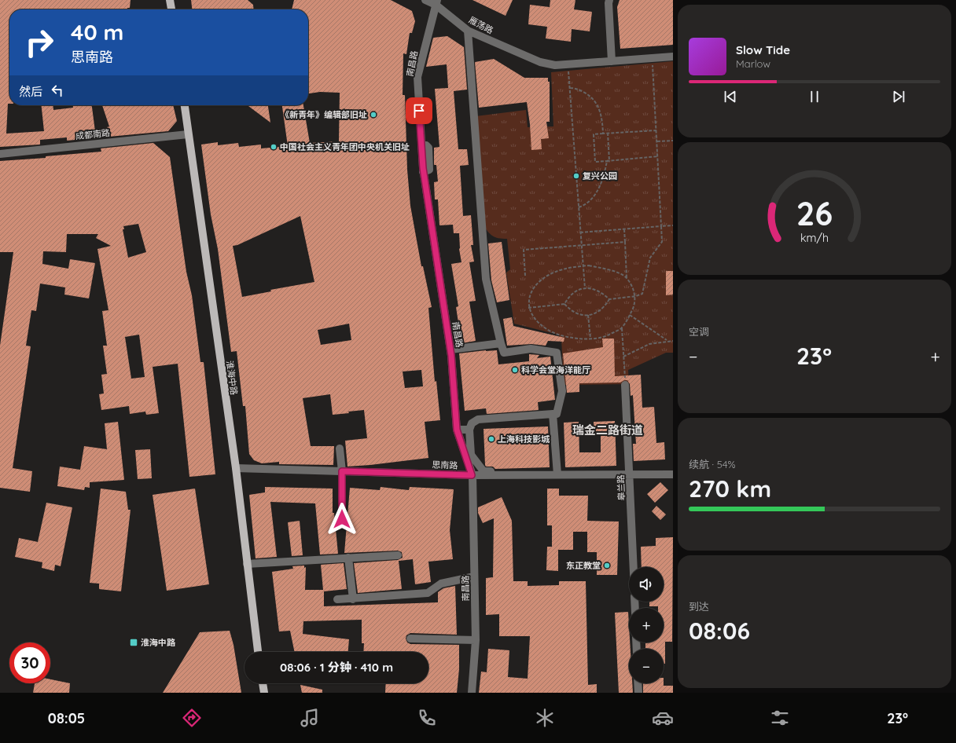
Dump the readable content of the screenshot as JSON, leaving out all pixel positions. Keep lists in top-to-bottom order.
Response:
{
  "streets": {
    "main road": ["淮海中路"],
    "street": [
      "雁荡路",
      "南昌路",
      "成都南路",
      "思南路",
      "皋兰路"
    ]
  },
  "crossings": [
    ["雁荡路", "南昌路"],
    ["南昌路", "思南路"],
    ["成都南路", "淮海中路"],
    ["淮海中路", "思南路"],
    ["思南路", "皋兰路"]
  ],
  "districts": ["瑞金二路街道"],
  "places": {
    "other": [
      "《新青年》编辑部旧址",
      "中国社会主义青年团中央机关旧址",
      "复兴公园",
      "科学会堂海洋能厅",
      "上海科技影城",
      "东正教堂"
    ],
    "transit": ["淮海中路"]
  },
  "page": {
    "turn": ["40 m", "思南路"],
    "song": ["Slow Tide", "Marlow"],
    "then": "然后",
    "tile": [
      "空调",
      ["续航 · 54%", "270 km"],
      ["到达", "08:06"]
    ],
    "heat": ["−", "23°", "+"],
    "map_buttons": ["+", "−"],
    "limit": "30",
    "trip": "08:06 · 1 分钟 · 410 m",
    "tabs": ["08:05", "23°"],
    "gauge": ["26", "km/h"]
  }
}
